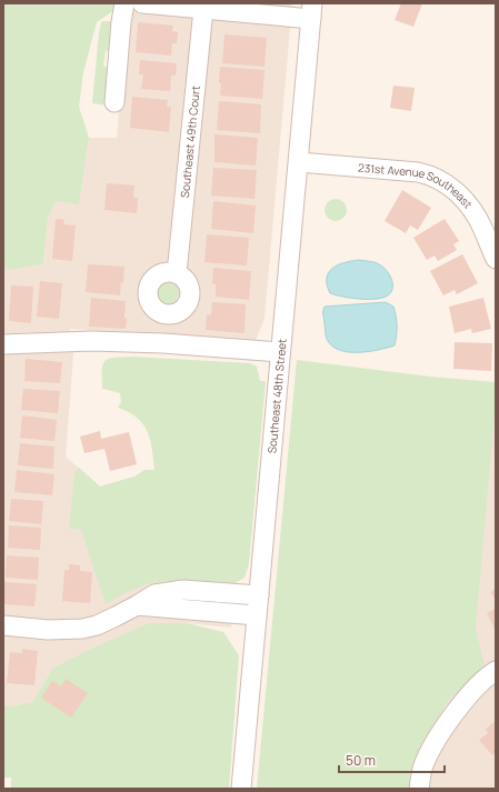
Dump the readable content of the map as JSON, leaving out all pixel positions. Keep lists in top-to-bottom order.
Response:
{
  "streets": {
    "street": ["Southeast 49th Court", "231st Avenue Southeast", "Southeast 48th Street"]
  },
  "crossings": [
    ["231st Avenue Southeast", "Southeast 48th Street"]
  ],
  "scale_bar": "50 m"
}
